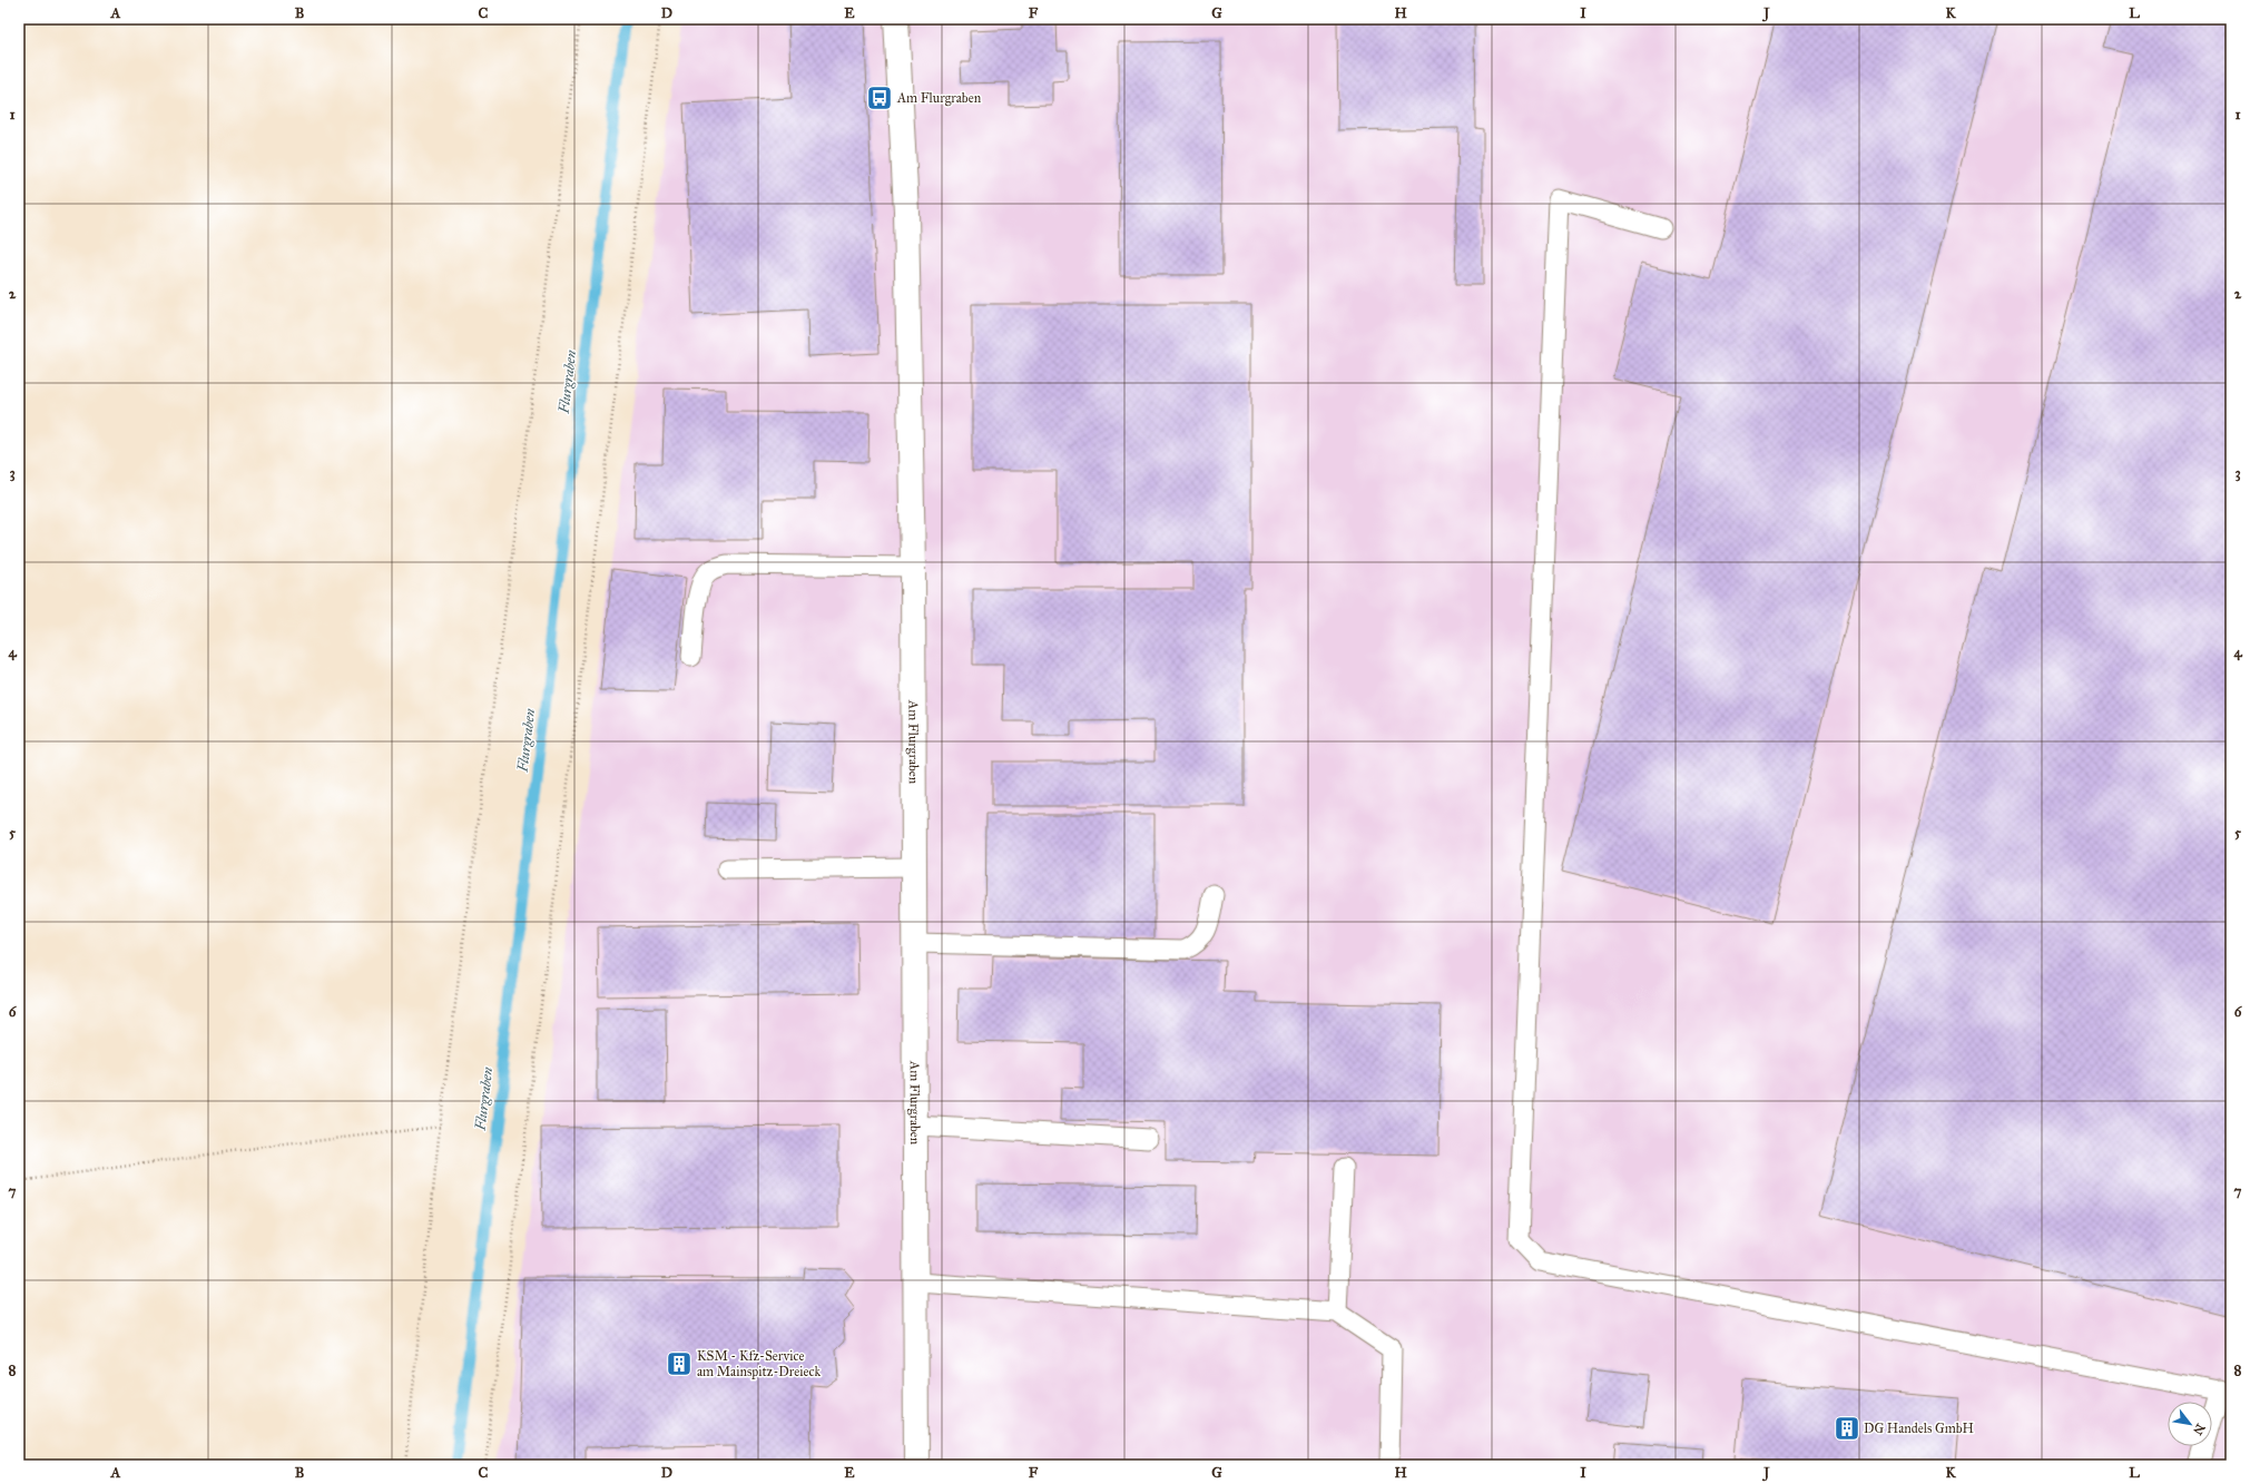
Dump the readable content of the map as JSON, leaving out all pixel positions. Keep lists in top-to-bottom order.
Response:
{
  "streets": {
    "street": ["Am Flurgraben"]
  },
  "water": ["Flurgraben"],
  "places": {
    "bus stop": ["Am Flurgraben"],
    "building": ["KSM - Kfz-Service am Mainspitz-Dreieck", "DG Handels GmbH"]
  },
  "north": "bottom right",
  "grid": {
    "columns": [
      "A",
      "B",
      "C",
      "D",
      "E",
      "F",
      "G",
      "H",
      "I",
      "J",
      "K",
      "L"
    ],
    "rows": [
      "1",
      "2",
      "3",
      "4",
      "5",
      "6",
      "7",
      "8"
    ]
  }
}
